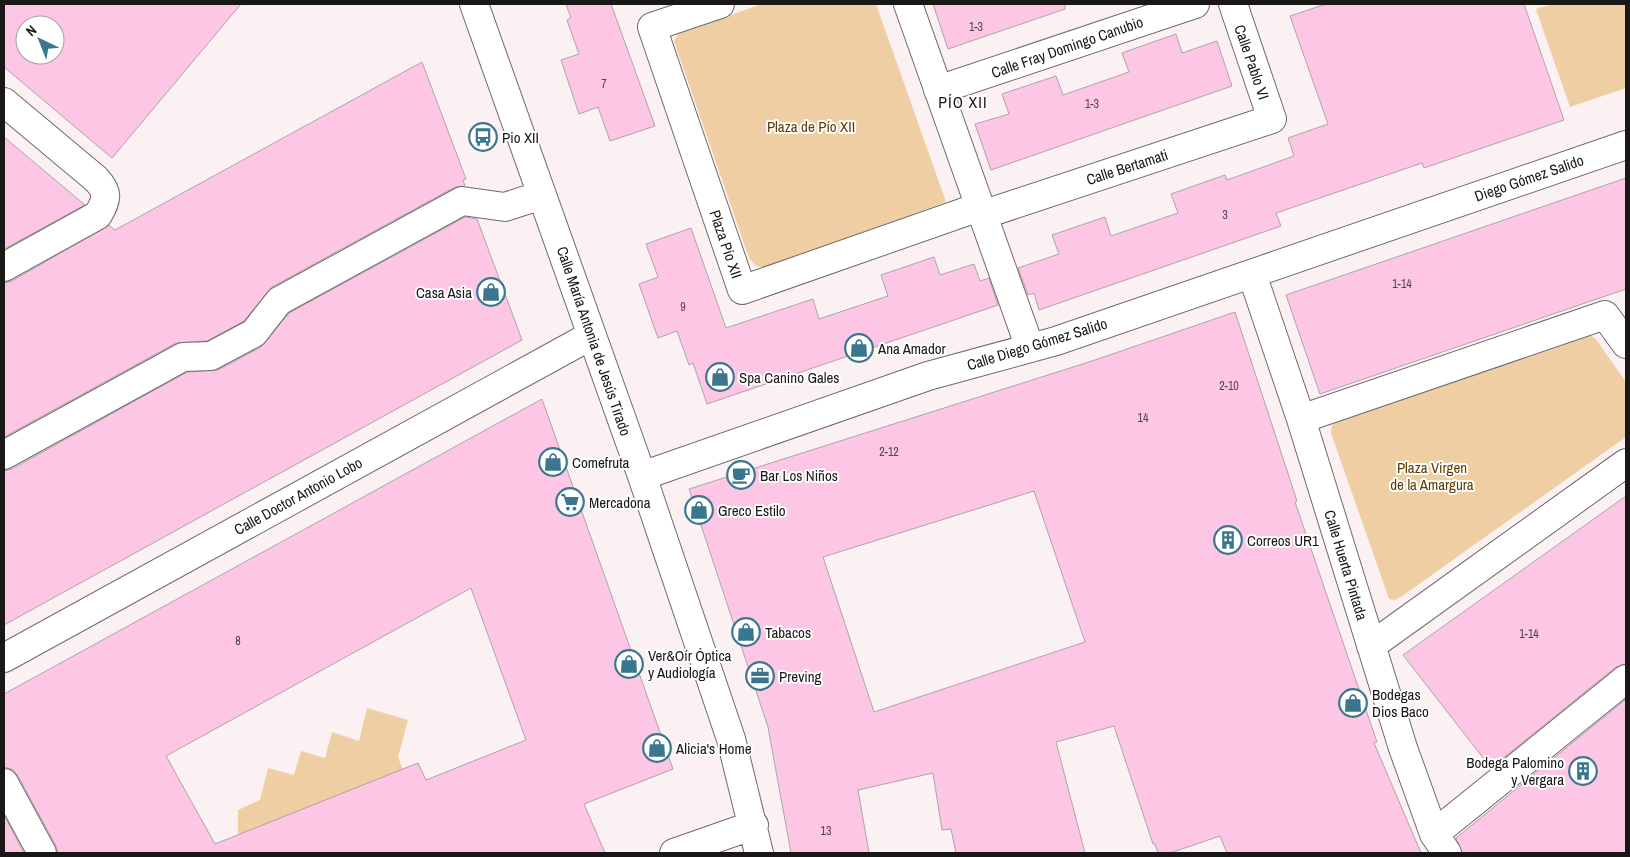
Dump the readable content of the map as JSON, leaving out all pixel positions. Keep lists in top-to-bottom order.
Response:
{
  "streets": {
    "street": [
      "Calle Fray Domingo Canubio",
      "Calle Pablo VI",
      "Calle Bertamati",
      "Diego Gómez Salido",
      "Plaza Pío XII",
      "Calle María Antonia de Jesús Tirado",
      "Calle Diego Gómez Salido",
      "Calle Doctor Antonio Lobo",
      "Calle Huerta Pintada"
    ]
  },
  "crossings": [
    ["Calle Pablo VI", "Calle Bertamati"],
    ["Calle Bertamati", "Plaza Pío XII"],
    ["Diego Gómez Salido", "Calle Diego Gómez Salido"],
    ["Calle María Antonia de Jesús Tirado", "Calle Diego Gómez Salido"],
    ["Calle María Antonia de Jesús Tirado", "Calle Doctor Antonio Lobo"],
    ["Calle Diego Gómez Salido", "Calle Huerta Pintada"]
  ],
  "districts": ["PÍO XII"],
  "parks": ["Plaza de Pío XII", "Plaza Virgen de la Amargura"],
  "places": {
    "bus stop": ["Pio XII"],
    "shop": [
      "Casa Asia",
      "Ana Amador",
      "Spa Canino Gales",
      "Comefruta",
      "Greco Estilo",
      "Tabacos",
      "Ver&Oír Óptica y Audiología",
      "Bodegas Dios Baco",
      "Alicia's Home"
    ],
    "cafe": ["Bar Los Niños"],
    "supermarket": ["Mercadona"],
    "building": ["Correos UR1", "Bodega Palomino y Vergara"],
    "office": ["Preving"]
  },
  "house_numbers": [
    "1-3",
    "7",
    "1-3",
    "3",
    "1-14",
    "9",
    "2-10",
    "14",
    "2-12",
    "1-14",
    "8",
    "13"
  ],
  "north": "top left"
}
